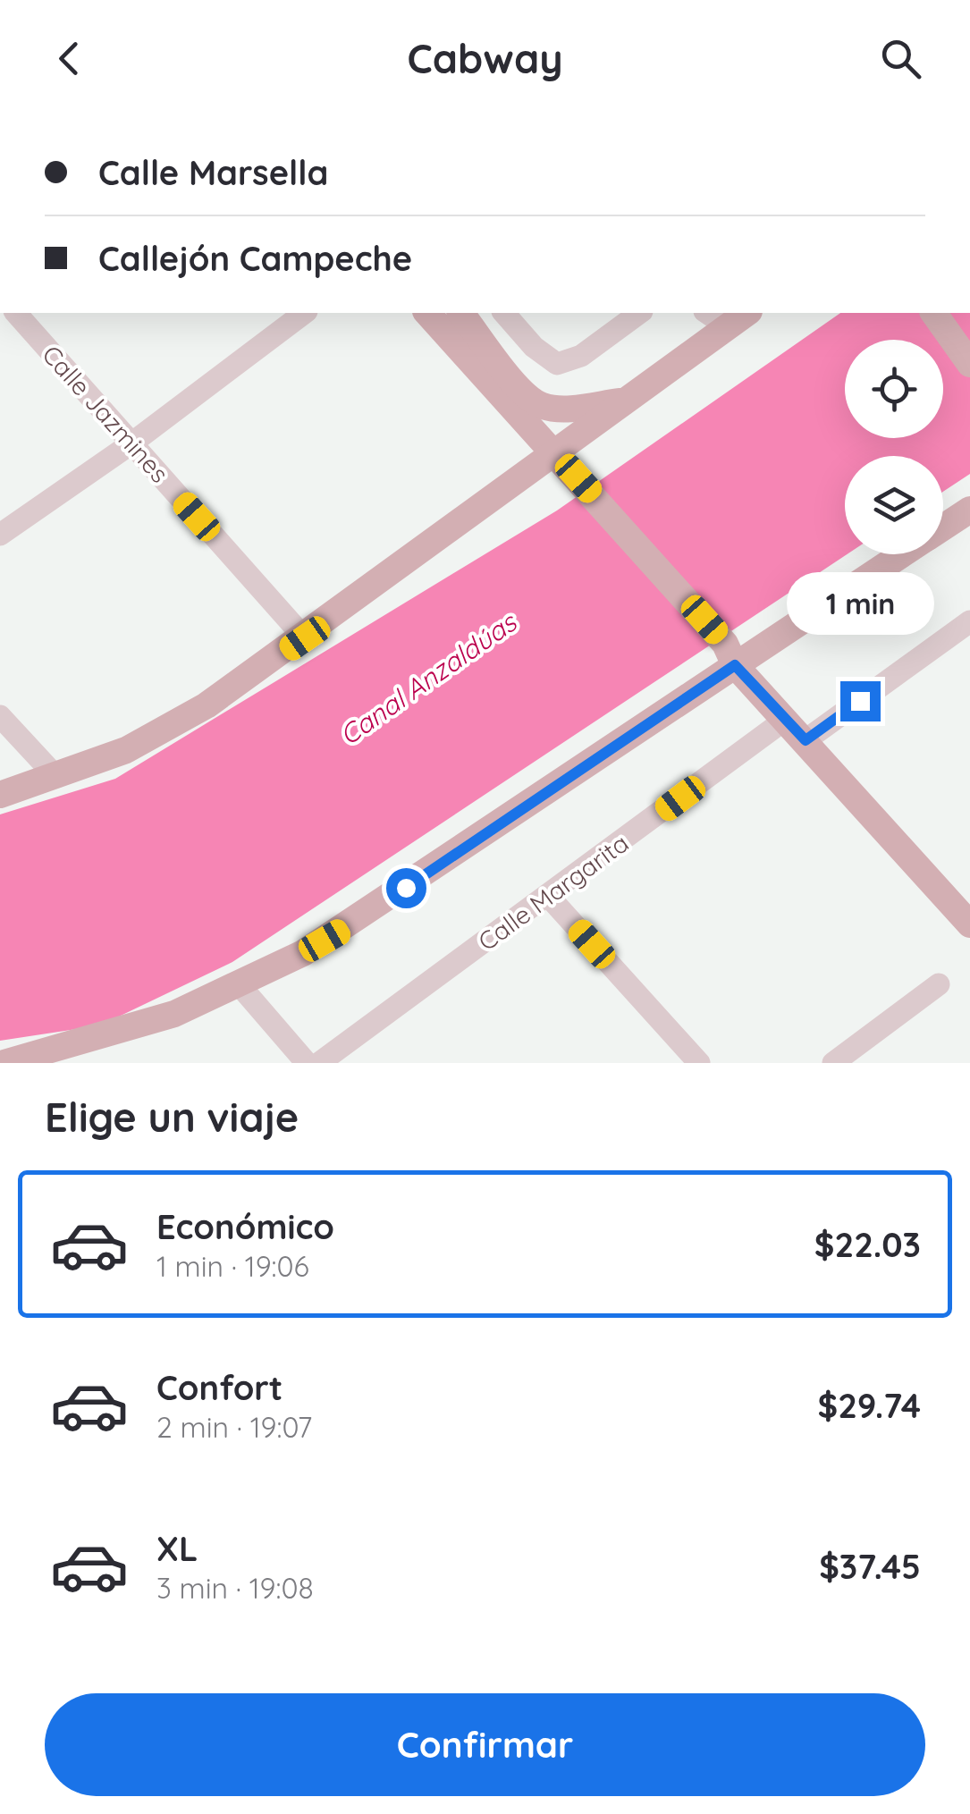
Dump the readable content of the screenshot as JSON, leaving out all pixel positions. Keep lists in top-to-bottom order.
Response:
{
  "streets": {
    "street": ["Calle Jazmines", "Calle Margarita"]
  },
  "water": ["Canal Anzaldúas"],
  "page": {
    "header": "Cabway",
    "banner": ["Calle Marsella", "Callejón Campeche"],
    "bubble": "1 min",
    "heading": "Elige un viaje",
    "list": [
      {
        "name": "Económico",
        "note": "1 min · 19:06",
        "value": "$22.03"
      },
      {
        "name": "Confort",
        "note": "2 min · 19:07",
        "value": "$29.74"
      },
      {
        "name": "XL",
        "note": "3 min · 19:08",
        "value": "$37.45"
      }
    ],
    "buttons": "Confirmar"
  }
}
